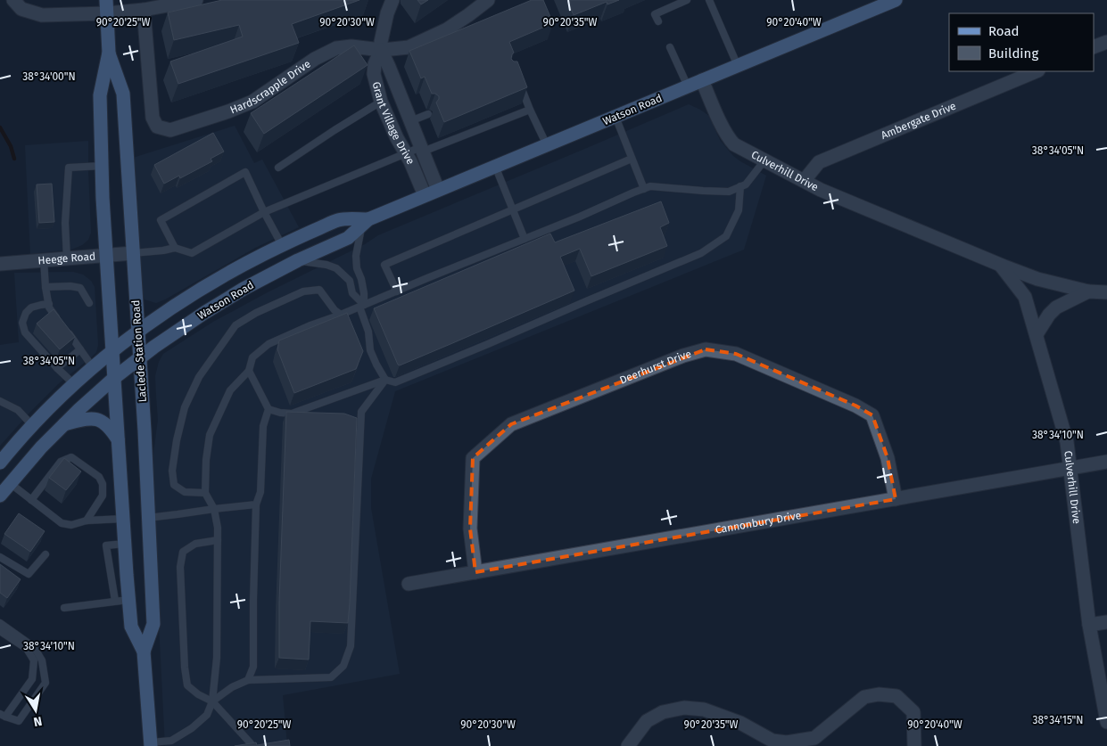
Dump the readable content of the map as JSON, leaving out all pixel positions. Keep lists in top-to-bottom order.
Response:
{
  "streets": {
    "main road": ["Watson Road", "Laclede Station Road"],
    "street": [
      "Hardscrapple Drive",
      "Ambergate Drive",
      "Grant Village Drive",
      "Culverhill Drive",
      "Heege Road",
      "Deerhurst Drive",
      "Cannonbury Drive"
    ]
  },
  "crossings": [
    ["Hardscrapple Drive", "Grant Village Drive"],
    ["Watson Road", "Grant Village Drive"],
    ["Watson Road", "Culverhill Drive"],
    ["Watson Road", "Laclede Station Road"],
    ["Ambergate Drive", "Culverhill Drive"],
    ["Culverhill Drive", "Cannonbury Drive"],
    ["Heege Road", "Laclede Station Road"],
    ["Deerhurst Drive", "Cannonbury Drive"]
  ],
  "legend": ["Road", "Building"],
  "north": "bottom",
  "coordinates": [
    "90°20'25\"W",
    "90°20'30\"W",
    "90°20'35\"W",
    "90°20'40\"W",
    "38°34'00\"N",
    "38°34'05\"N",
    "38°34'10\"N",
    "38°34'15\"N"
  ]
}
